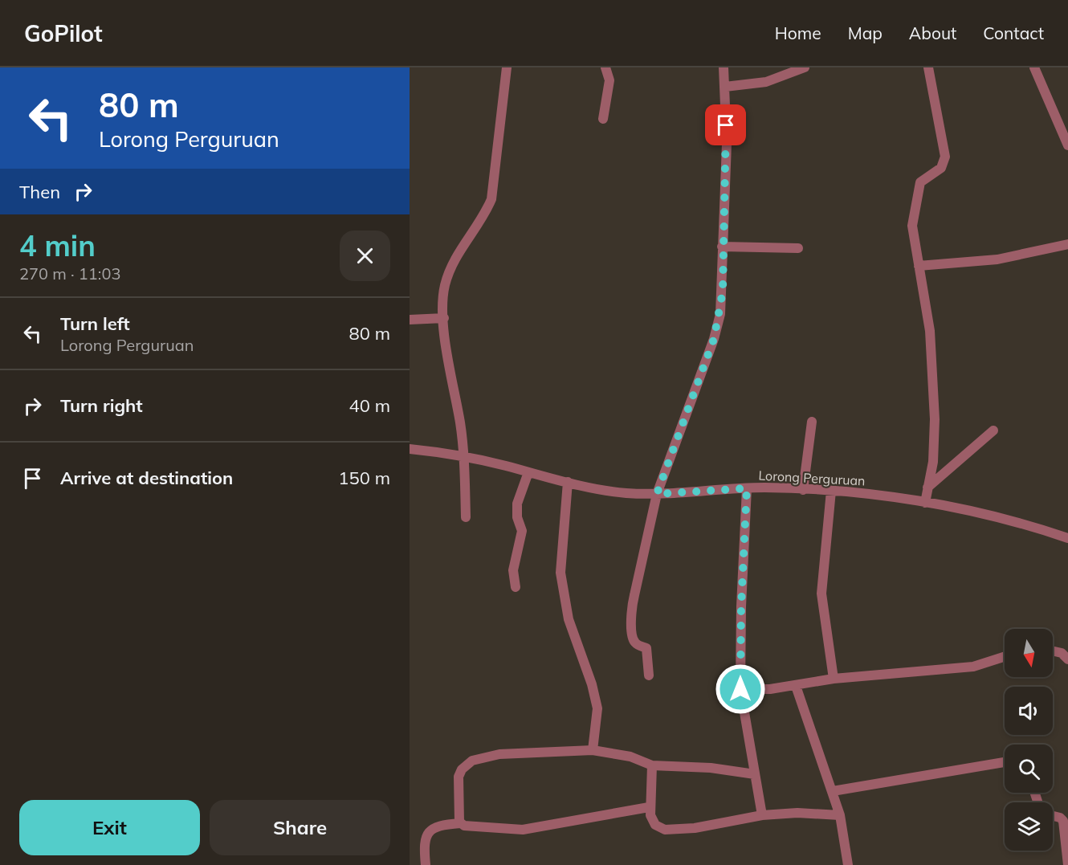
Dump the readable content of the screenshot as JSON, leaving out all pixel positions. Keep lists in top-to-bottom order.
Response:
{
  "streets": {
    "street": ["Lorong Perguruan"]
  },
  "north": "bottom",
  "page": {
    "header": "GoPilot",
    "nav": [
      "Home",
      "Map",
      "About",
      "Contact"
    ],
    "turn": ["80 m", "Lorong Perguruan"],
    "then": "Then",
    "heading": ["4 min", "270 m · 11:03"],
    "list": [
      {
        "name": "Turn left",
        "note": "Lorong Perguruan",
        "value": "80 m"
      },
      {
        "name": "Turn right",
        "value": "40 m"
      },
      {
        "name": "Arrive at destination",
        "value": "150 m"
      }
    ],
    "buttons": ["Exit", "Share"]
  }
}
